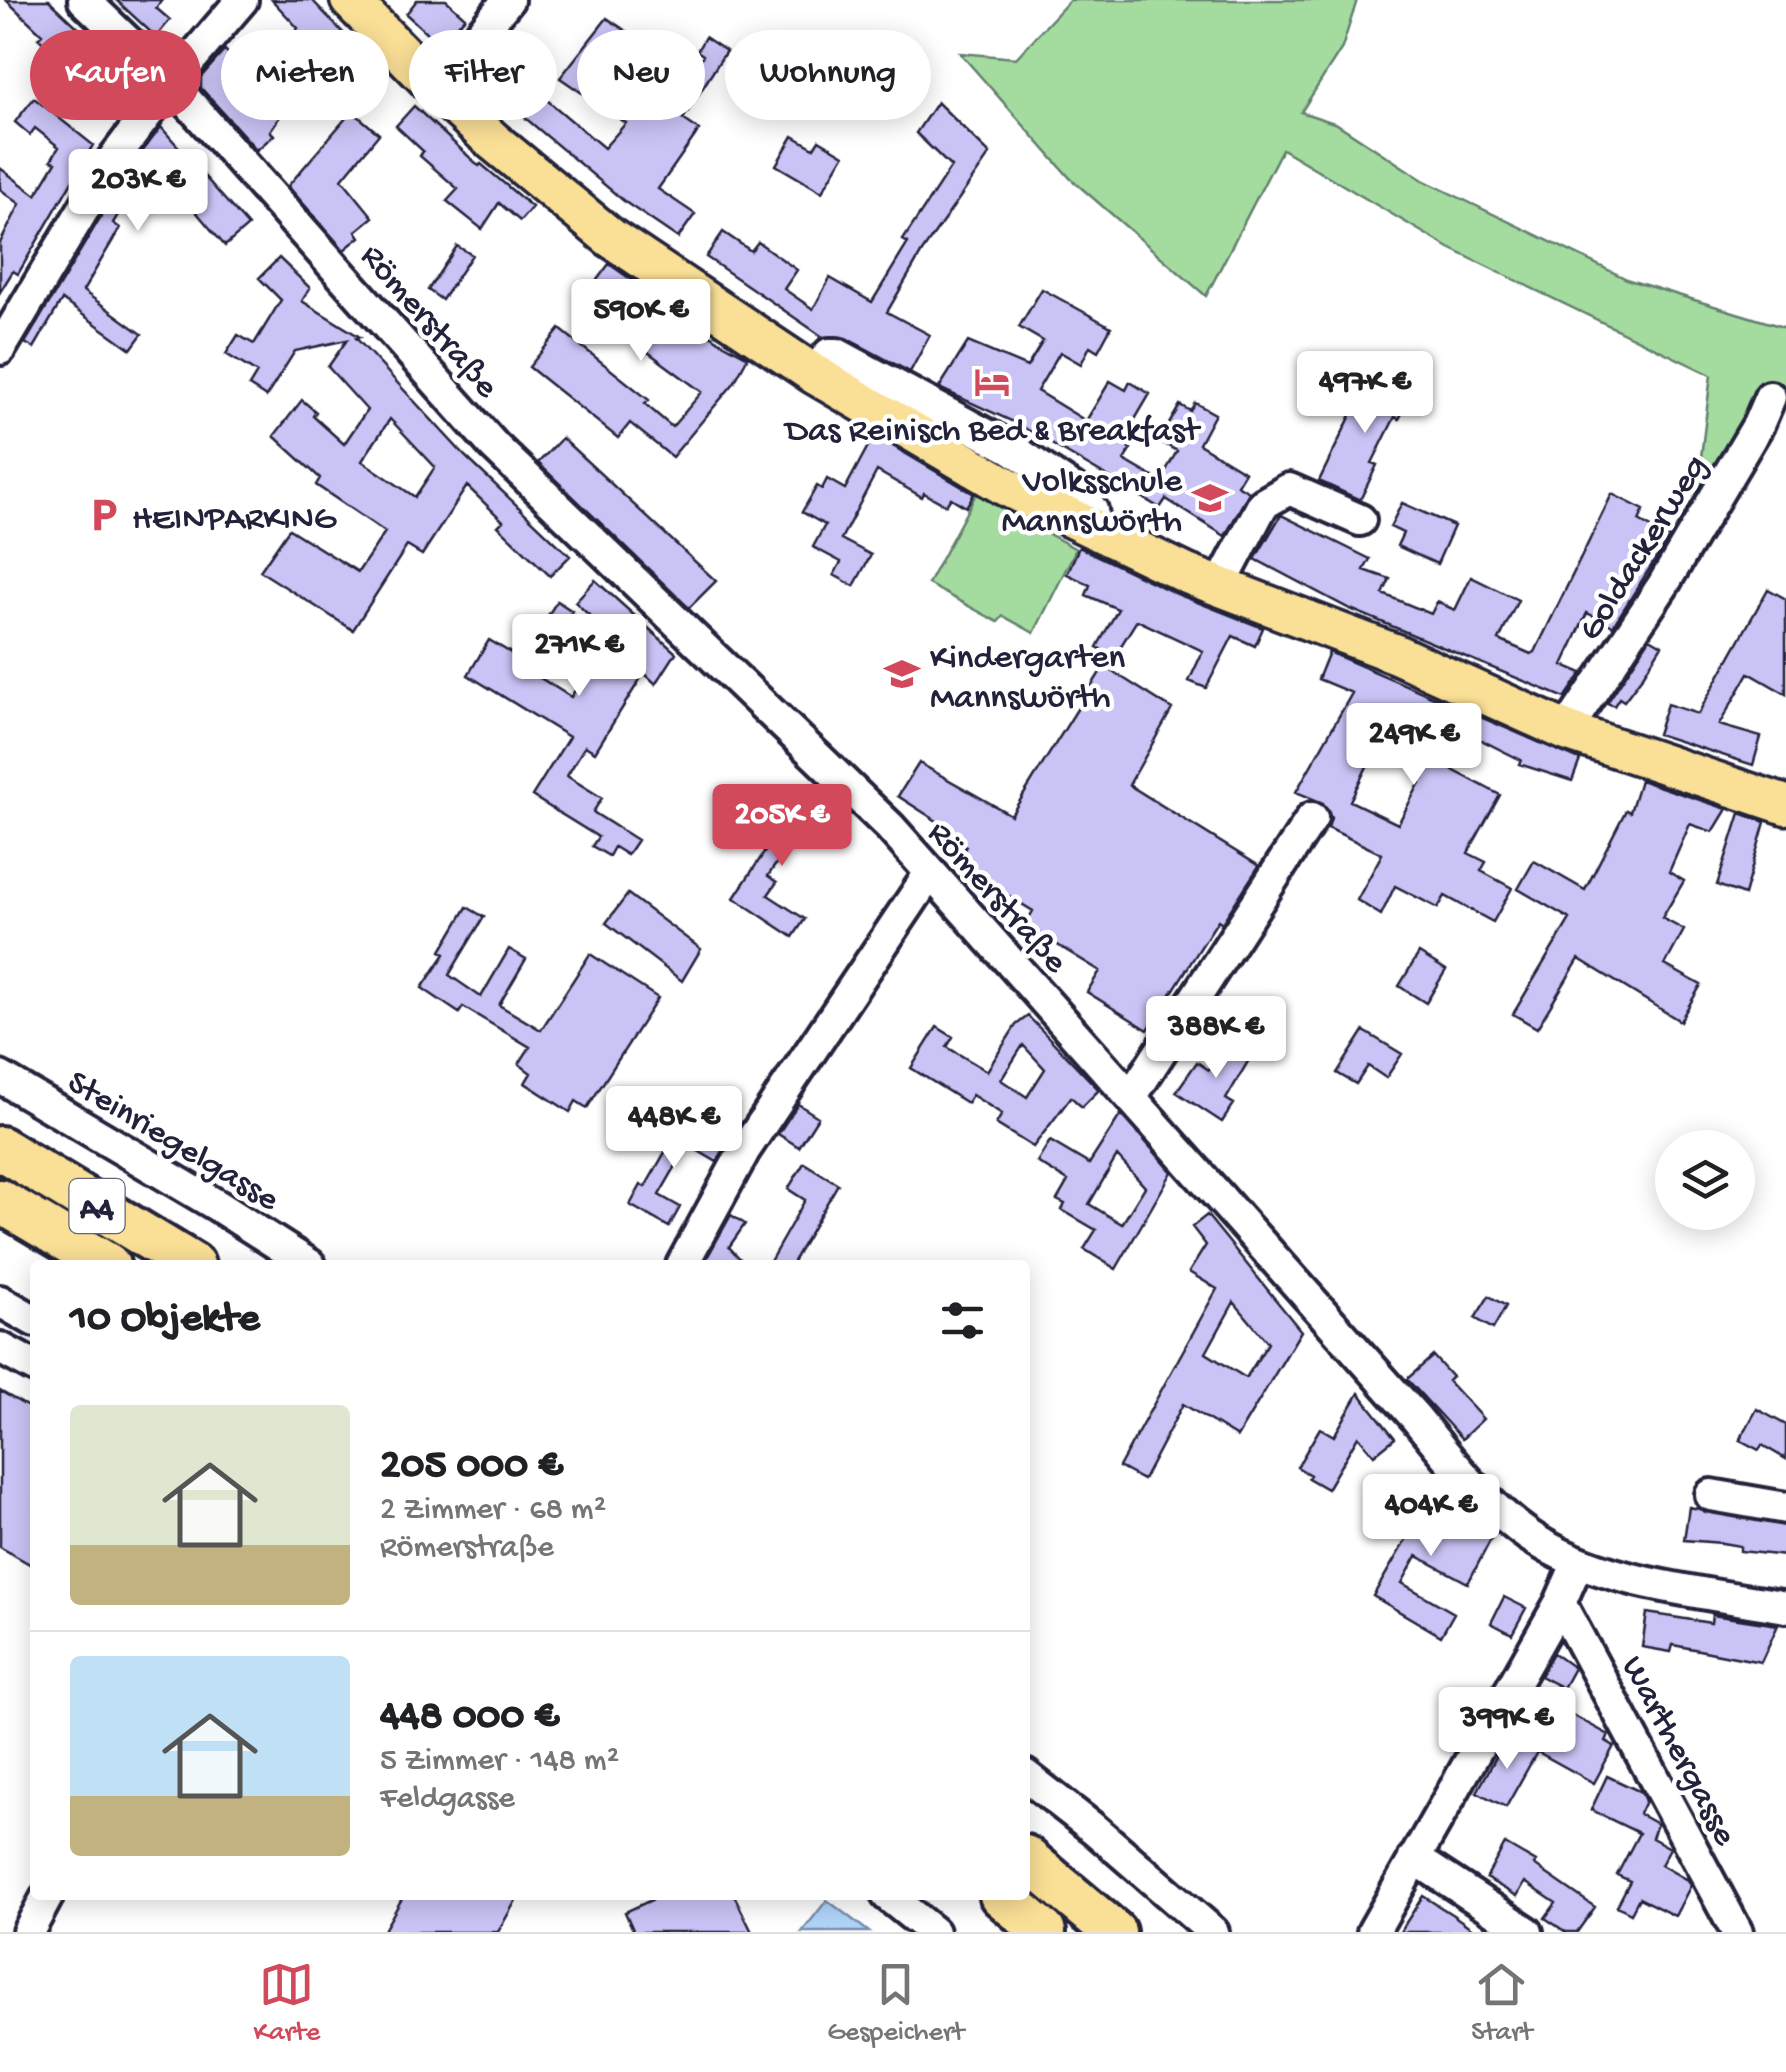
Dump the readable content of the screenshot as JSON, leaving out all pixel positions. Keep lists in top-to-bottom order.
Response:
{
  "streets": {
    "highway": ["A4"],
    "street": [
      "Römerstraße",
      "Goldackerweg",
      "Steinriegelgasse",
      "Warthergasse"
    ]
  },
  "places": {
    "hotel": ["Das Reinisch Bed & Breakfast"],
    "school or university": ["Volksschule Mannswörth", "Kindergarten Mannswörth"],
    "parking": ["HEINPARKING"]
  },
  "page": {
    "chip": [
      "Kaufen",
      "Mieten",
      "Filter",
      "Neu",
      "Wohnung"
    ],
    "price": [
      "203K €",
      "590K €",
      "497K €",
      "271K €",
      "249K €",
      "205K €",
      "388K €",
      "448K €",
      "404K €",
      "399K €"
    ],
    "heading": "10 Objekte",
    "list": [
      {
        "name": "205 000 €",
        "note": "2 Zimmer · 68 m² · Römerstraße"
      },
      {
        "name": "448 000 €",
        "note": "5 Zimmer · 148 m² · Feldgasse"
      }
    ],
    "tabs": ["Karte", "Gespeichert", "Start"]
  }
}
